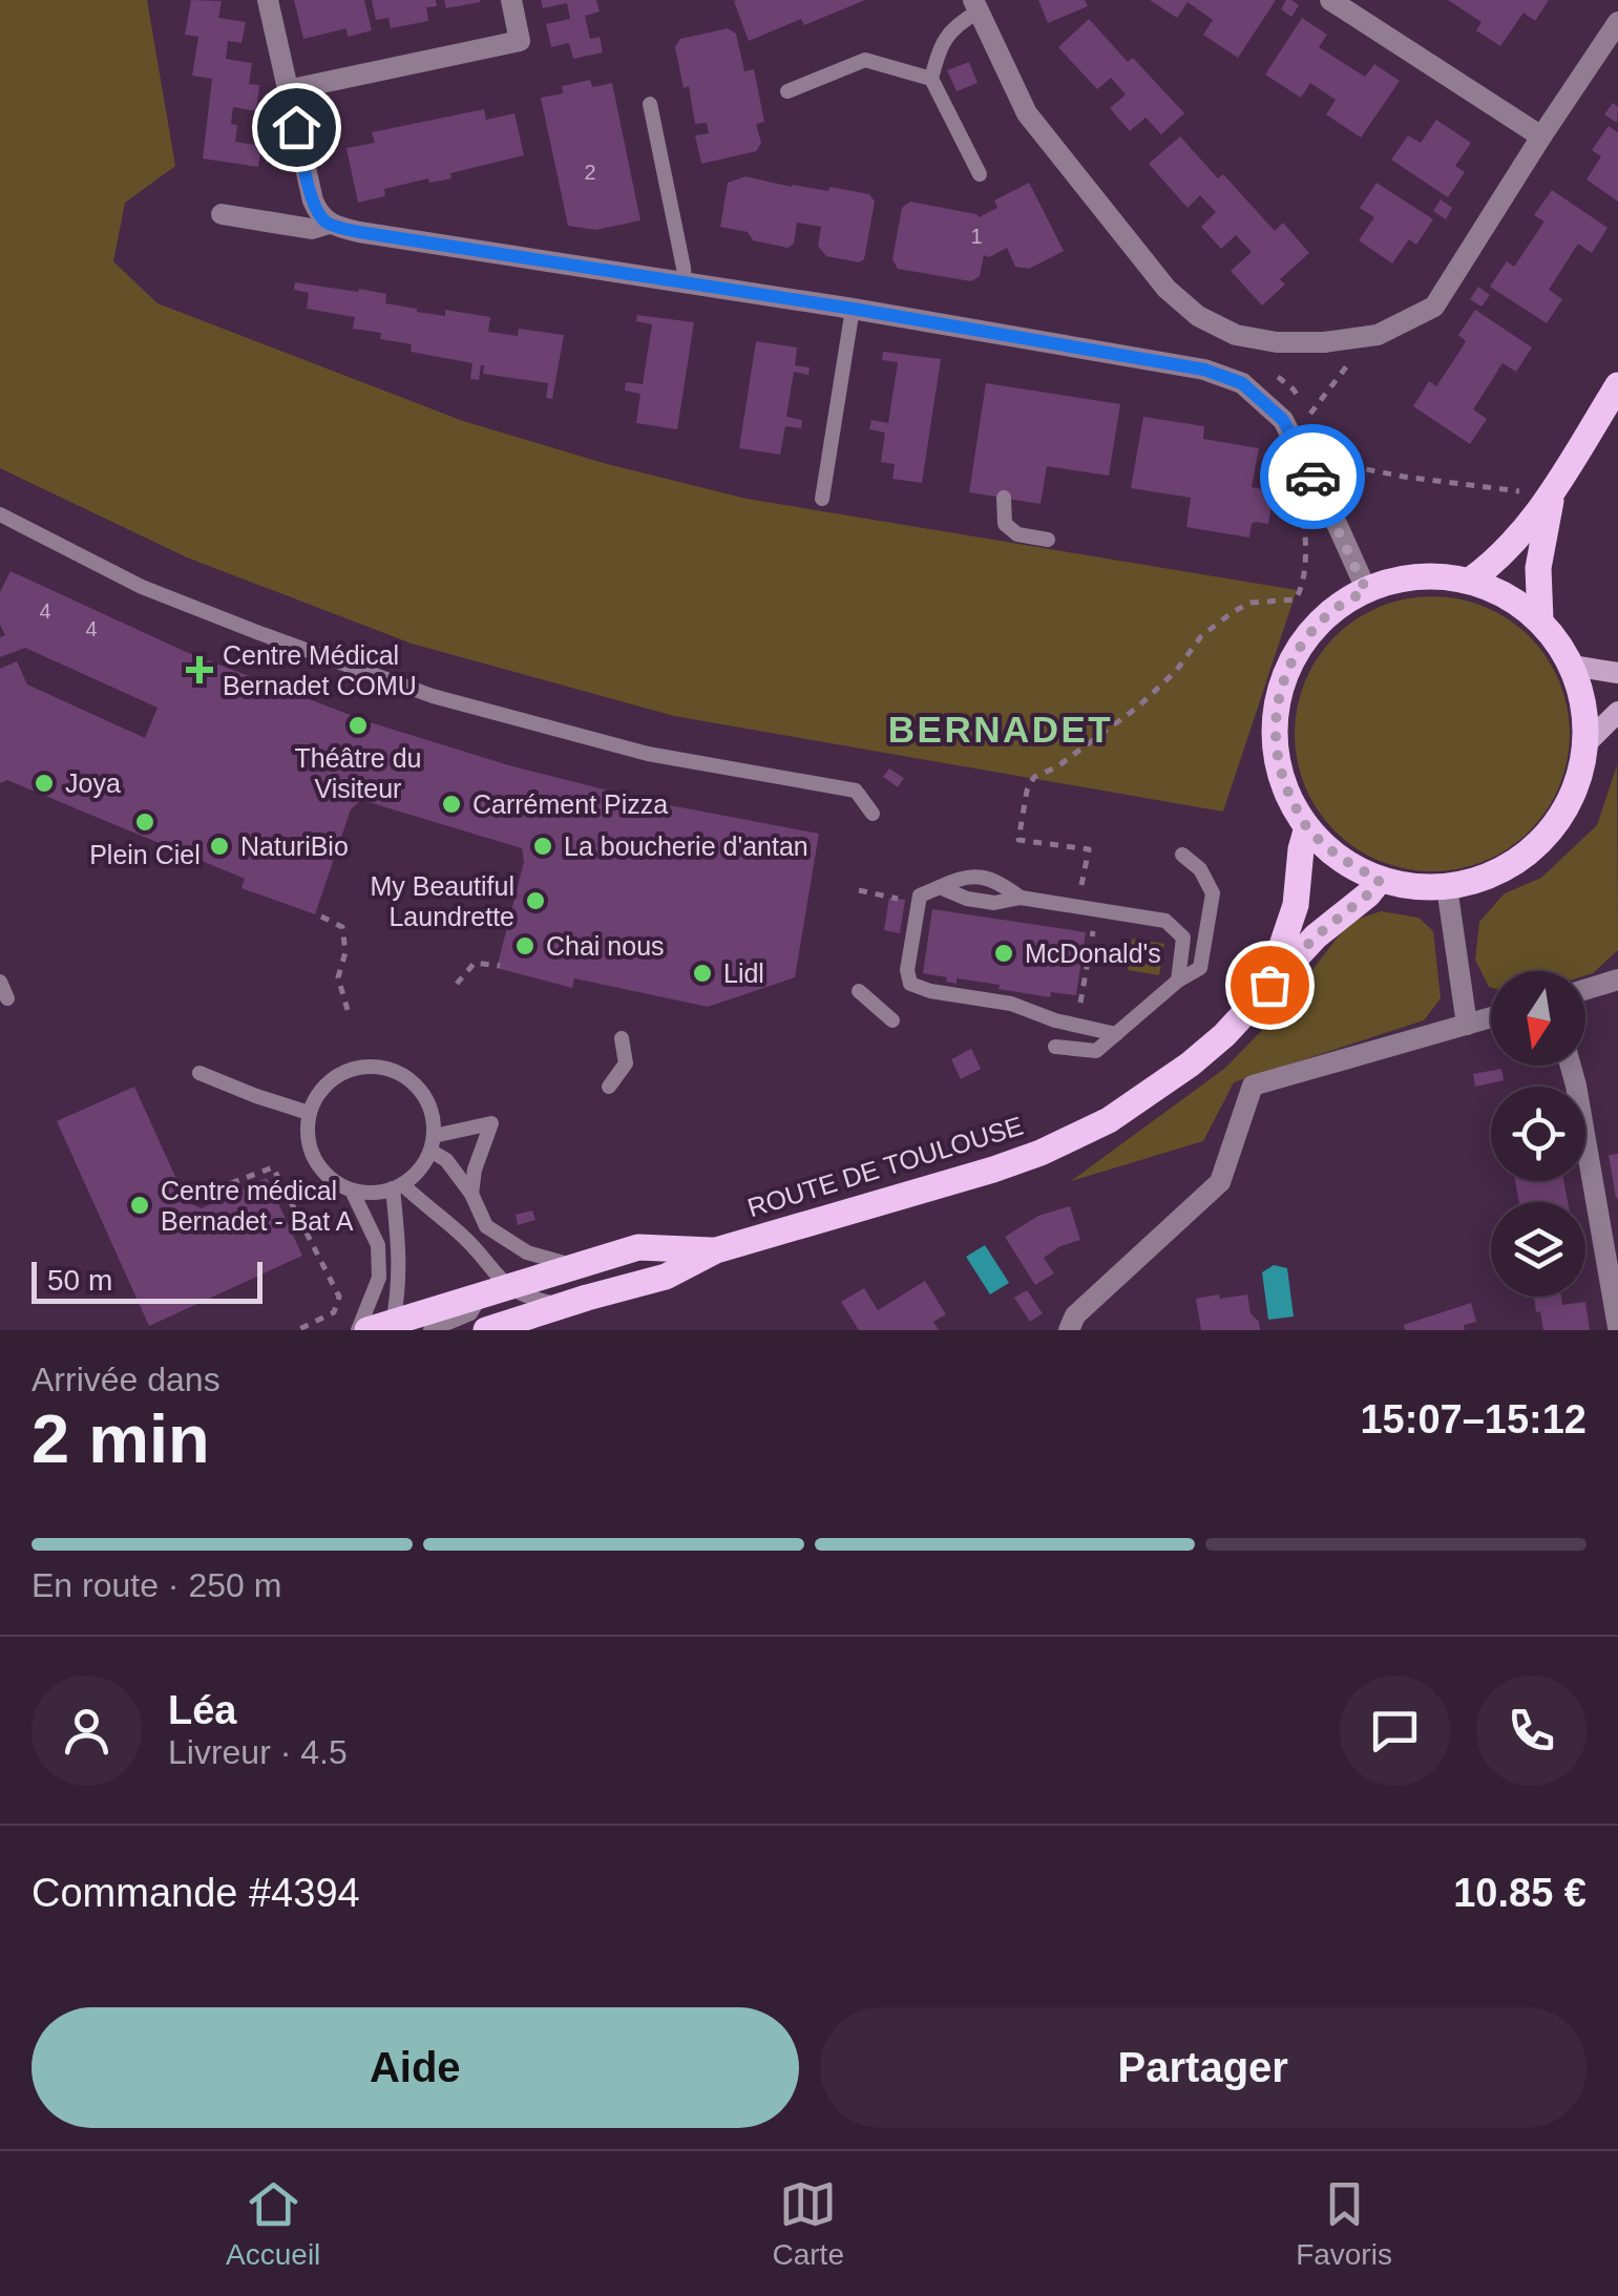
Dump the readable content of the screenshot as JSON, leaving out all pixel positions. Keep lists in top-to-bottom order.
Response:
{
  "streets": {
    "main road": ["ROUTE DE TOULOUSE"]
  },
  "districts": ["BERNADET"],
  "places": {
    "health": ["Centre Médical Bernadet COMU"],
    "other": [
      "Théâtre du Visiteur",
      "Joya",
      "Carrément Pizza",
      "Plein Ciel",
      "NaturiBio",
      "La boucherie d'antan",
      "My Beautiful Laundrette",
      "Chai nous",
      "McDonald's",
      "Lidl",
      "Centre médical Bernadet - Bat A"
    ]
  },
  "house_numbers": [
    "2",
    "1",
    "4",
    "4"
  ],
  "scale_bar": "50 m",
  "north": "bottom",
  "page": {
    "scale": "50 m",
    "heading": ["2 min", "Arrivée dans", "15:07–15:12"],
    "panel": [
      "Léa",
      "Livreur · 4.5",
      "Commande #4394",
      "10.85 €"
    ],
    "bar": "En route · 250 m",
    "buttons": ["Aide", "Partager"],
    "tabs": ["Accueil", "Carte", "Favoris"]
  }
}
